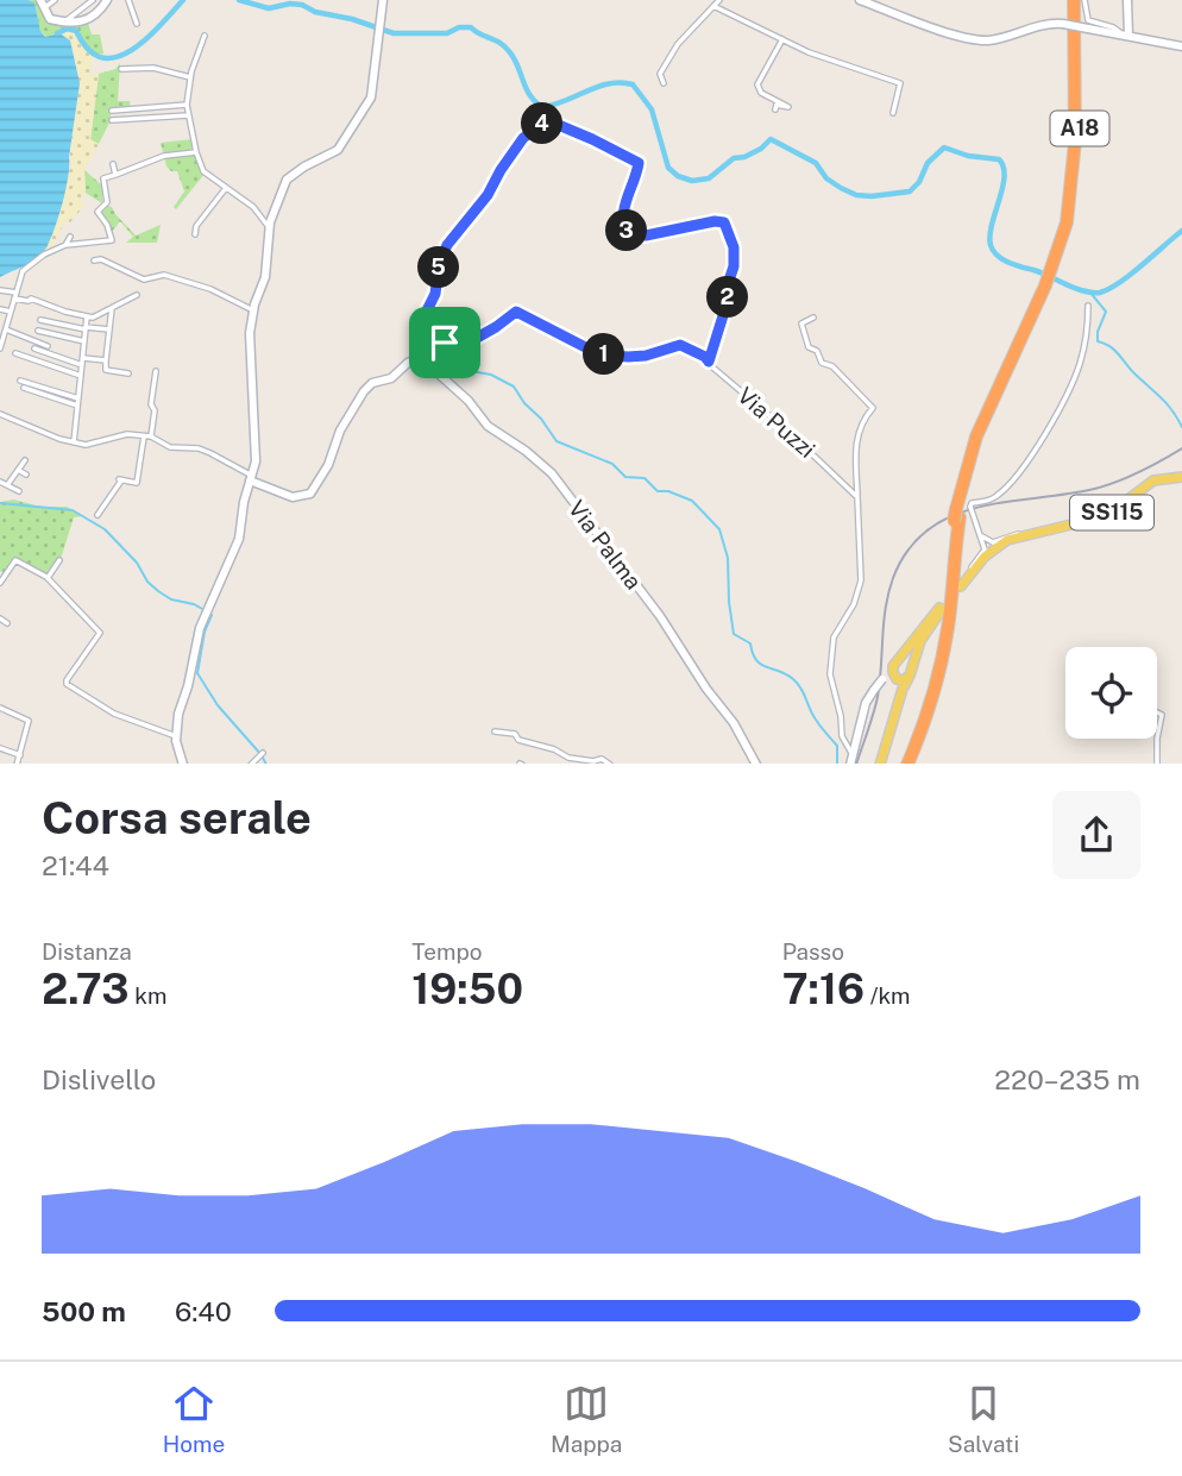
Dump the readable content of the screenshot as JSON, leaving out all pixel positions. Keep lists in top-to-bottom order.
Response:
{
  "streets": {
    "highway": ["A18"],
    "main road": ["SS115"],
    "street": ["Via Puzzi", "Via Palma"]
  },
  "page": {
    "pins": [
      "4",
      "3",
      "5",
      "2",
      "1"
    ],
    "heading": ["Corsa serale", "21:44"],
    "stats": [
      ["Distanza", "2.73 km"],
      ["Tempo", "19:50"],
      ["Passo", "7:16 /km"]
    ],
    "chart": ["Dislivello", "220–235 m"],
    "list": [
      {
        "name": "500 m",
        "note": "6:40"
      }
    ],
    "tabs": ["Home", "Mappa", "Salvati"]
  }
}
